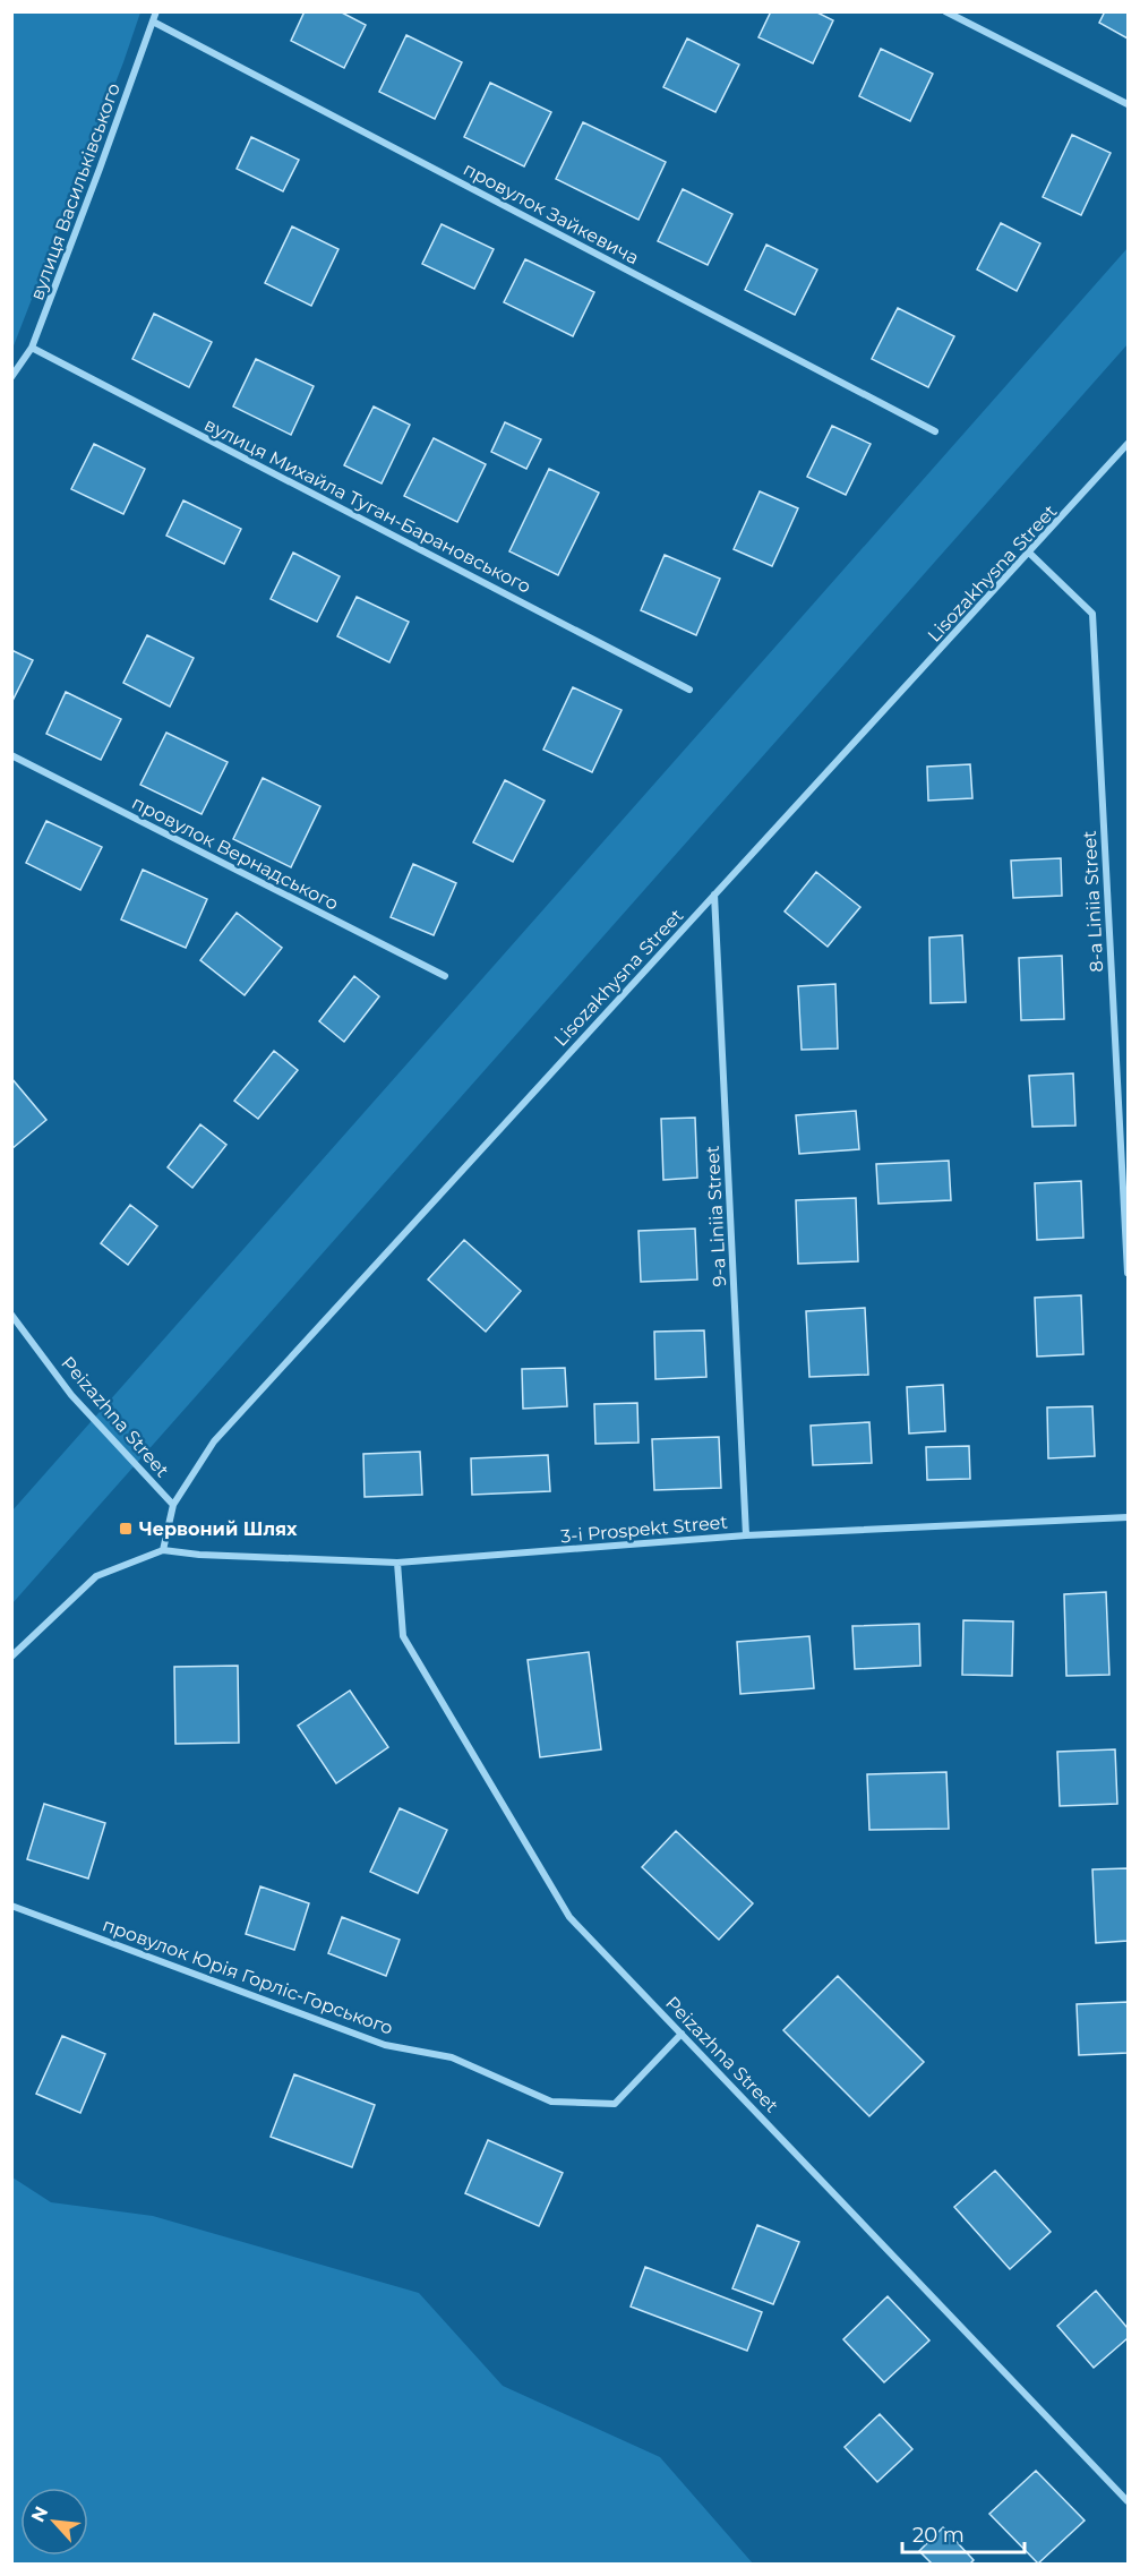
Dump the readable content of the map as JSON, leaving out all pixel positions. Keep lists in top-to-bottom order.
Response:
{
  "streets": {
    "street": [
      "вулиця Васильківського",
      "провулок Зайкевича",
      "вулиця Михайла Туган-Барановського",
      "Lisozakhysna Street",
      "провулок Вернадського",
      "8-a Liniia Street",
      "9-a Liniia Street",
      "Peizazhna Street",
      "3-i Prospekt Street",
      "провулок Юрія Горліс-Горського"
    ]
  },
  "crossings": [
    ["вулиця Васильківського", "провулок Зайкевича"],
    ["вулиця Васильківського", "вулиця Михайла Туган-Барановського"],
    ["Lisozakhysna Street", "8-a Liniia Street"],
    ["Lisozakhysna Street", "9-a Liniia Street"],
    ["Lisozakhysna Street", "Peizazhna Street"],
    ["Lisozakhysna Street", "3-i Prospekt Street"],
    ["9-a Liniia Street", "3-i Prospekt Street"],
    ["Peizazhna Street", "3-i Prospekt Street"],
    ["Peizazhna Street", "провулок Юрія Горліс-Горського"]
  ],
  "places": {
    "transit": ["Червоний Шлях"]
  },
  "scale_bar": "20 m",
  "north": "top left"
}
